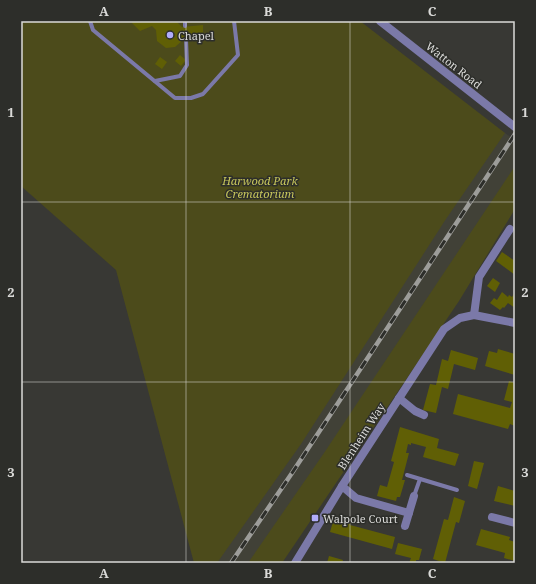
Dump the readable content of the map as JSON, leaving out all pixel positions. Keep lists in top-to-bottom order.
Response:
{
  "streets": {
    "street": ["Watton Road", "Blenheim Way"]
  },
  "parks": ["Harwood Park Crematorium"],
  "places": {
    "other": ["Chapel"],
    "transit": ["Walpole Court"]
  },
  "grid": {
    "columns": ["A", "B", "C"],
    "rows": ["1", "2", "3"]
  }
}
